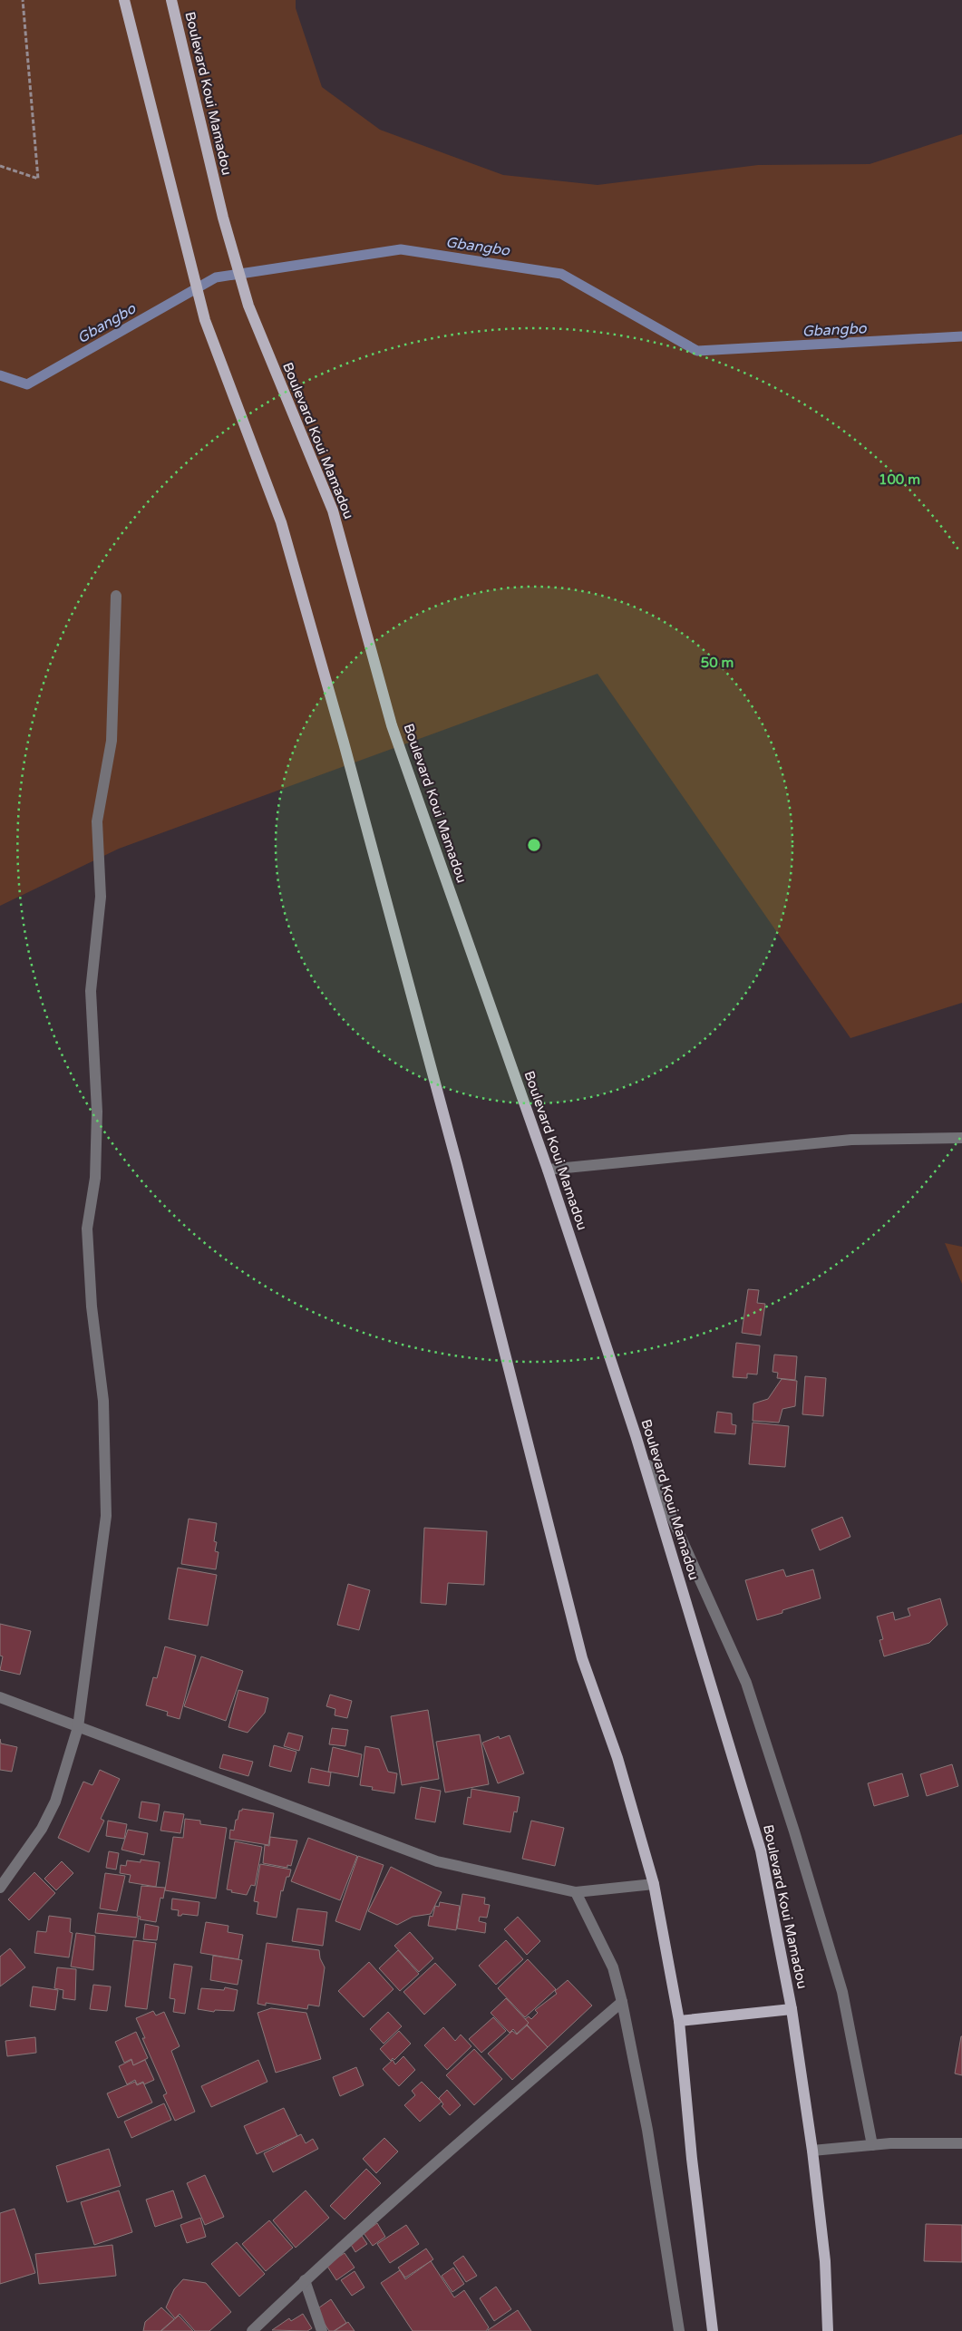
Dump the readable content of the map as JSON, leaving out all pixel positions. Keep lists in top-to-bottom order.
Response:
{
  "streets": {
    "main road": ["Boulevard Koui Mamadou"]
  },
  "water": ["Gbangbo"],
  "rings": ["100 m", "50 m"]
}
